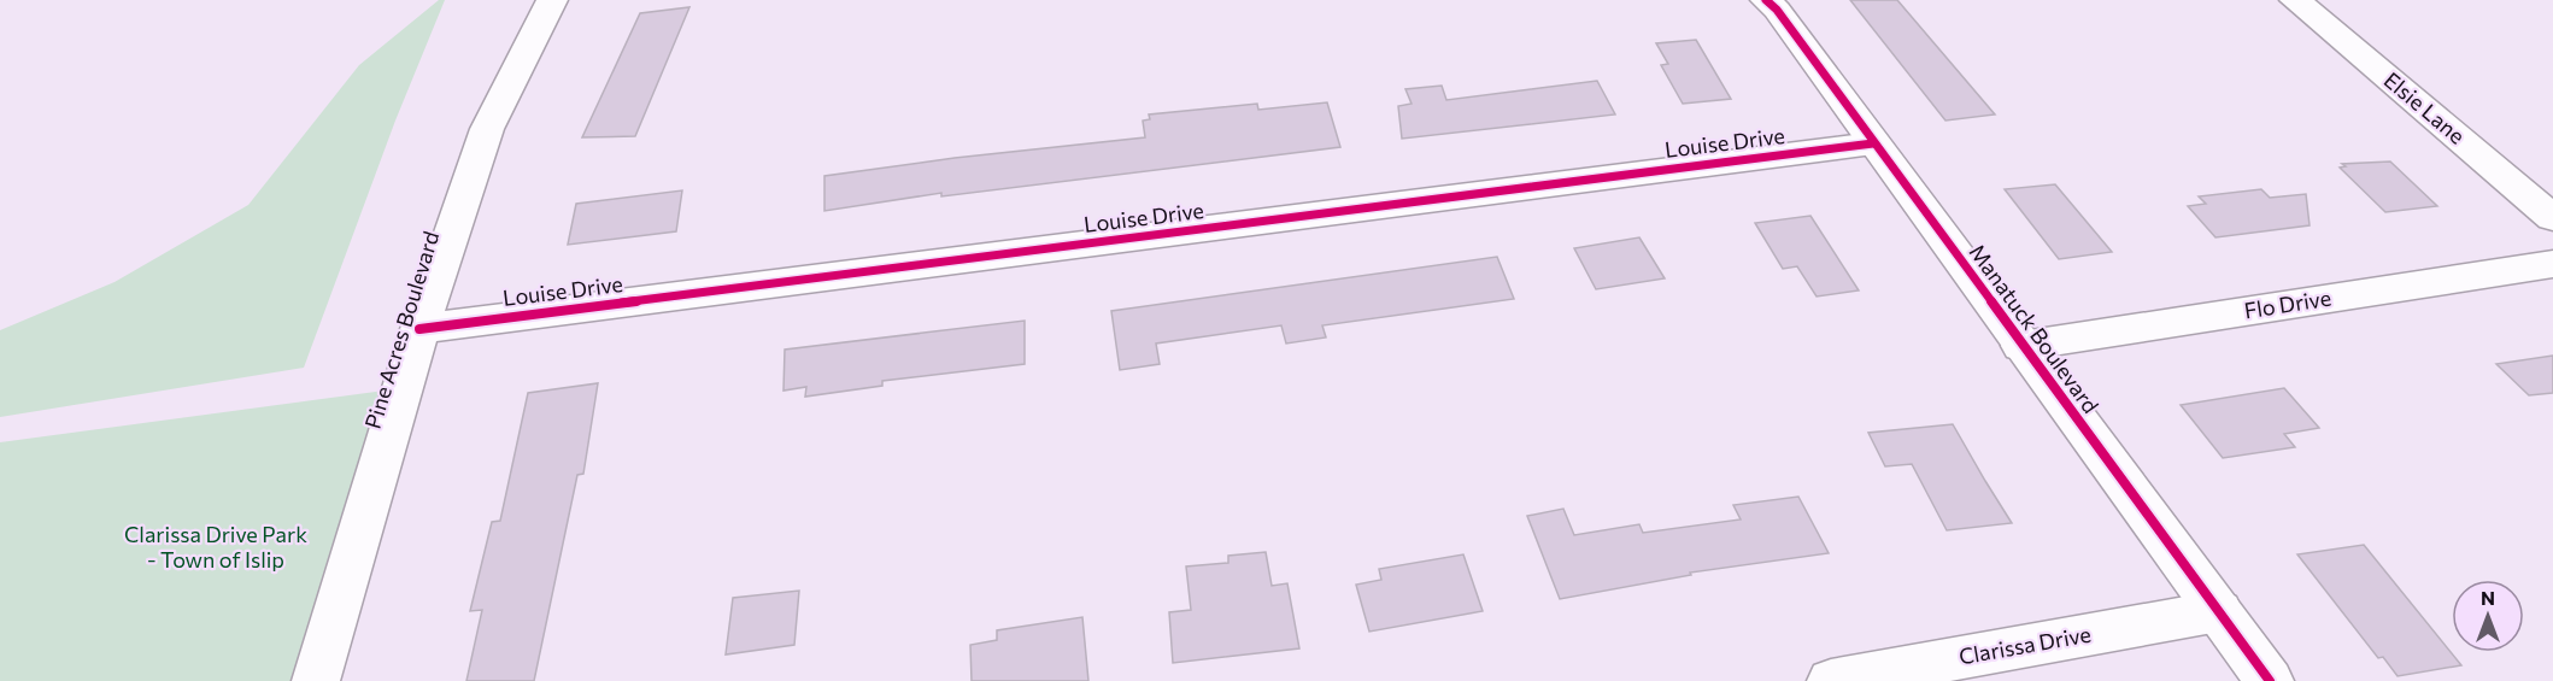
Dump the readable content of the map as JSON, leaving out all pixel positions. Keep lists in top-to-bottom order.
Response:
{
  "streets": {
    "street": [
      "Elsie Lane",
      "Louise Drive",
      "Flo Drive",
      "Manatuck Boulevard",
      "Pine Acres Boulevard",
      "Clarissa Drive"
    ]
  },
  "crossings": [
    ["Louise Drive", "Manatuck Boulevard"],
    ["Louise Drive", "Pine Acres Boulevard"],
    ["Flo Drive", "Manatuck Boulevard"],
    ["Manatuck Boulevard", "Clarissa Drive"]
  ],
  "parks": ["Clarissa Drive Park - Town of Islip"],
  "north": "top"
}
